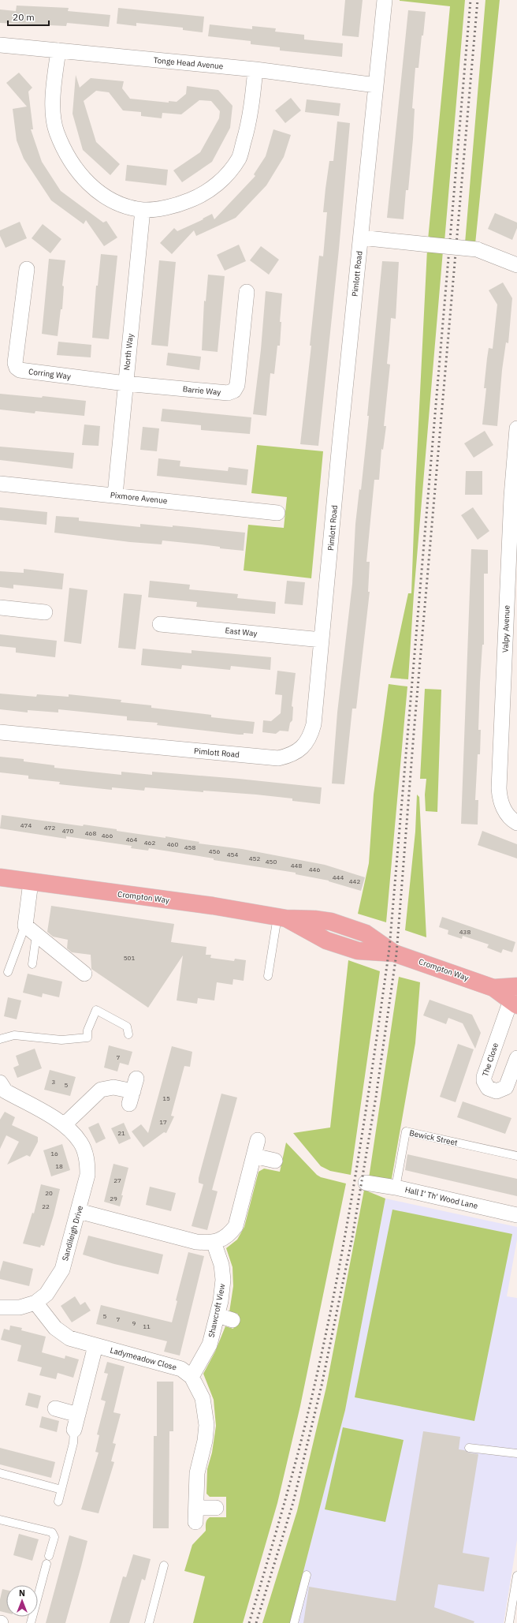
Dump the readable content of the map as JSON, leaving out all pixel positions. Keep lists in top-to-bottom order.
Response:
{
  "streets": {
    "highway": ["Crompton Way"],
    "street": [
      "Tonge Head Avenue",
      "Pimlott Road",
      "North Way",
      "Corring Way",
      "Barrie Way",
      "Pixmore Avenue",
      "Valpy Avenue",
      "East Way",
      "The Close",
      "Hall I' Th' Wood Lane",
      "Sandileigh Drive",
      "Shawcroft View",
      "Ladymeadow Close"
    ],
    "lane": ["Bewick Street"]
  },
  "crossings": [
    ["Tonge Head Avenue", "Pimlott Road"],
    ["Pimlott Road", "East Way"],
    ["North Way", "Corring Way"],
    ["North Way", "Barrie Way"],
    ["North Way", "Pixmore Avenue"],
    ["Corring Way", "Barrie Way"],
    ["Crompton Way", "The Close"],
    ["Bewick Street", "Hall I' Th' Wood Lane"],
    ["Sandileigh Drive", "Ladymeadow Close"],
    ["Shawcroft View", "Ladymeadow Close"]
  ],
  "house_numbers": [
    "474",
    "472",
    "470",
    "468",
    "466",
    "464",
    "462",
    "460",
    "458",
    "456",
    "454",
    "452",
    "450",
    "448",
    "446",
    "444",
    "442",
    "438",
    "501",
    "7",
    "3",
    "5",
    "15",
    "17",
    "21",
    "16",
    "18",
    "27",
    "20",
    "29",
    "22",
    "5",
    "7",
    "9",
    "11"
  ],
  "scale_bar": "20 m",
  "north": "top"
}
